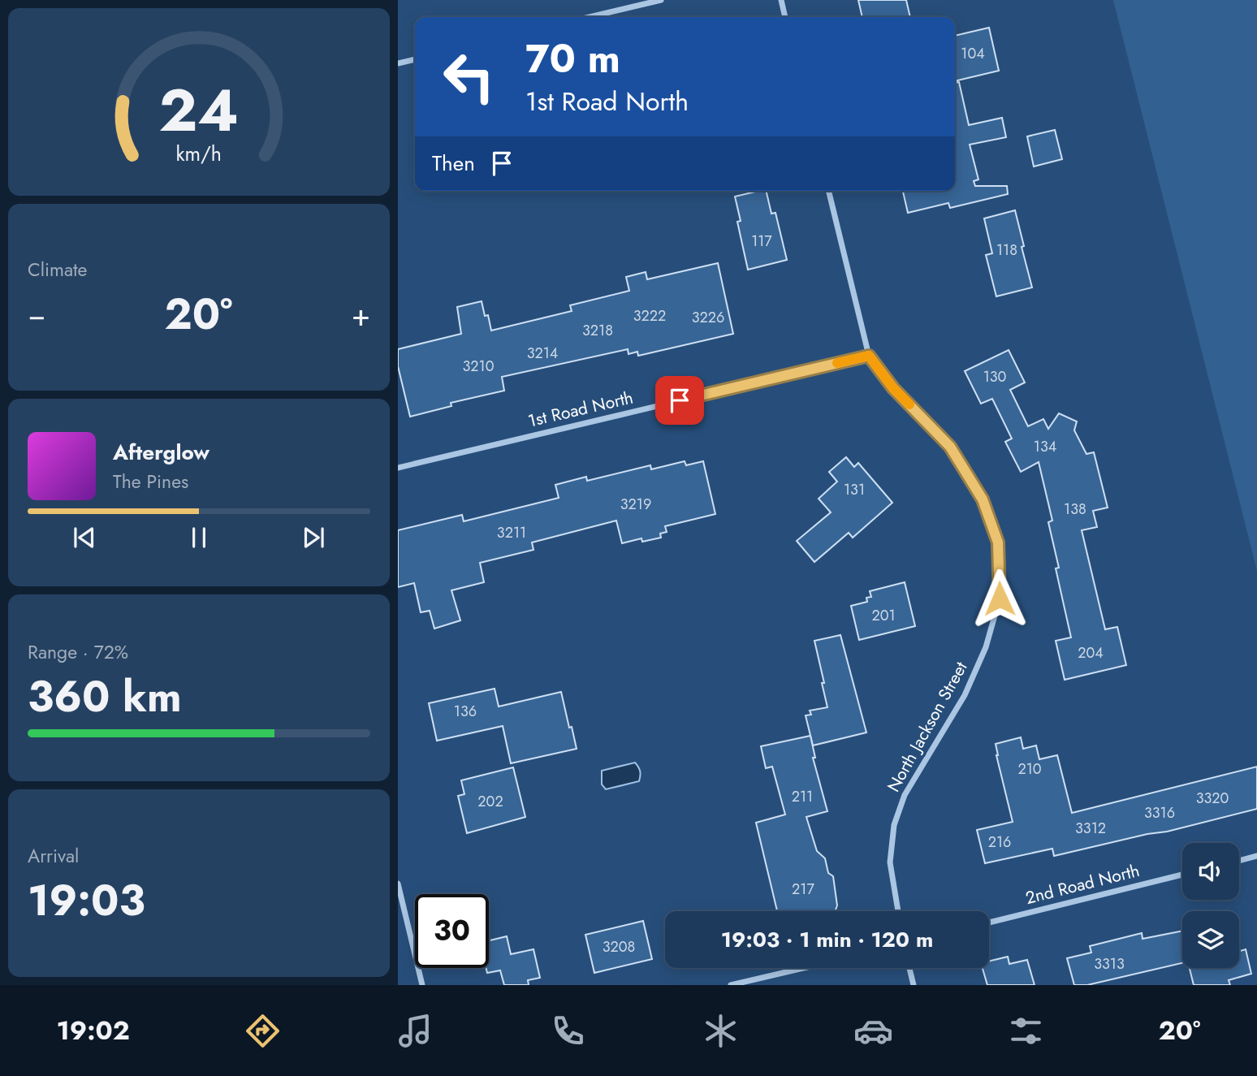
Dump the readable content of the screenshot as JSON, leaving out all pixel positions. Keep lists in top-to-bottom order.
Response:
{
  "streets": {
    "street": ["1st Road North", "North Jackson Street", "2nd Road North"]
  },
  "crossings": [
    ["1st Road North", "North Jackson Street"]
  ],
  "house_numbers": [
    "104",
    "117",
    "118",
    "3222",
    "3226",
    "3218",
    "3214",
    "3210",
    "130",
    "134",
    "131",
    "3219",
    "138",
    "3211",
    "201",
    "204",
    "136",
    "210",
    "211",
    "3320",
    "202",
    "3316",
    "3312",
    "216",
    "217",
    "3208",
    "3313"
  ],
  "page": {
    "turn": ["70 m", "1st Road North"],
    "then": "Then",
    "tile": [
      "Climate",
      ["Range · 72%", "360 km"],
      ["Arrival", "19:03"]
    ],
    "heat": ["−", "20°", "+"],
    "song": ["Afterglow", "The Pines"],
    "limit": "30",
    "trip": "19:03 · 1 min · 120 m",
    "tabs": ["19:02", "20°"],
    "gauge": ["24", "km/h"]
  }
}
